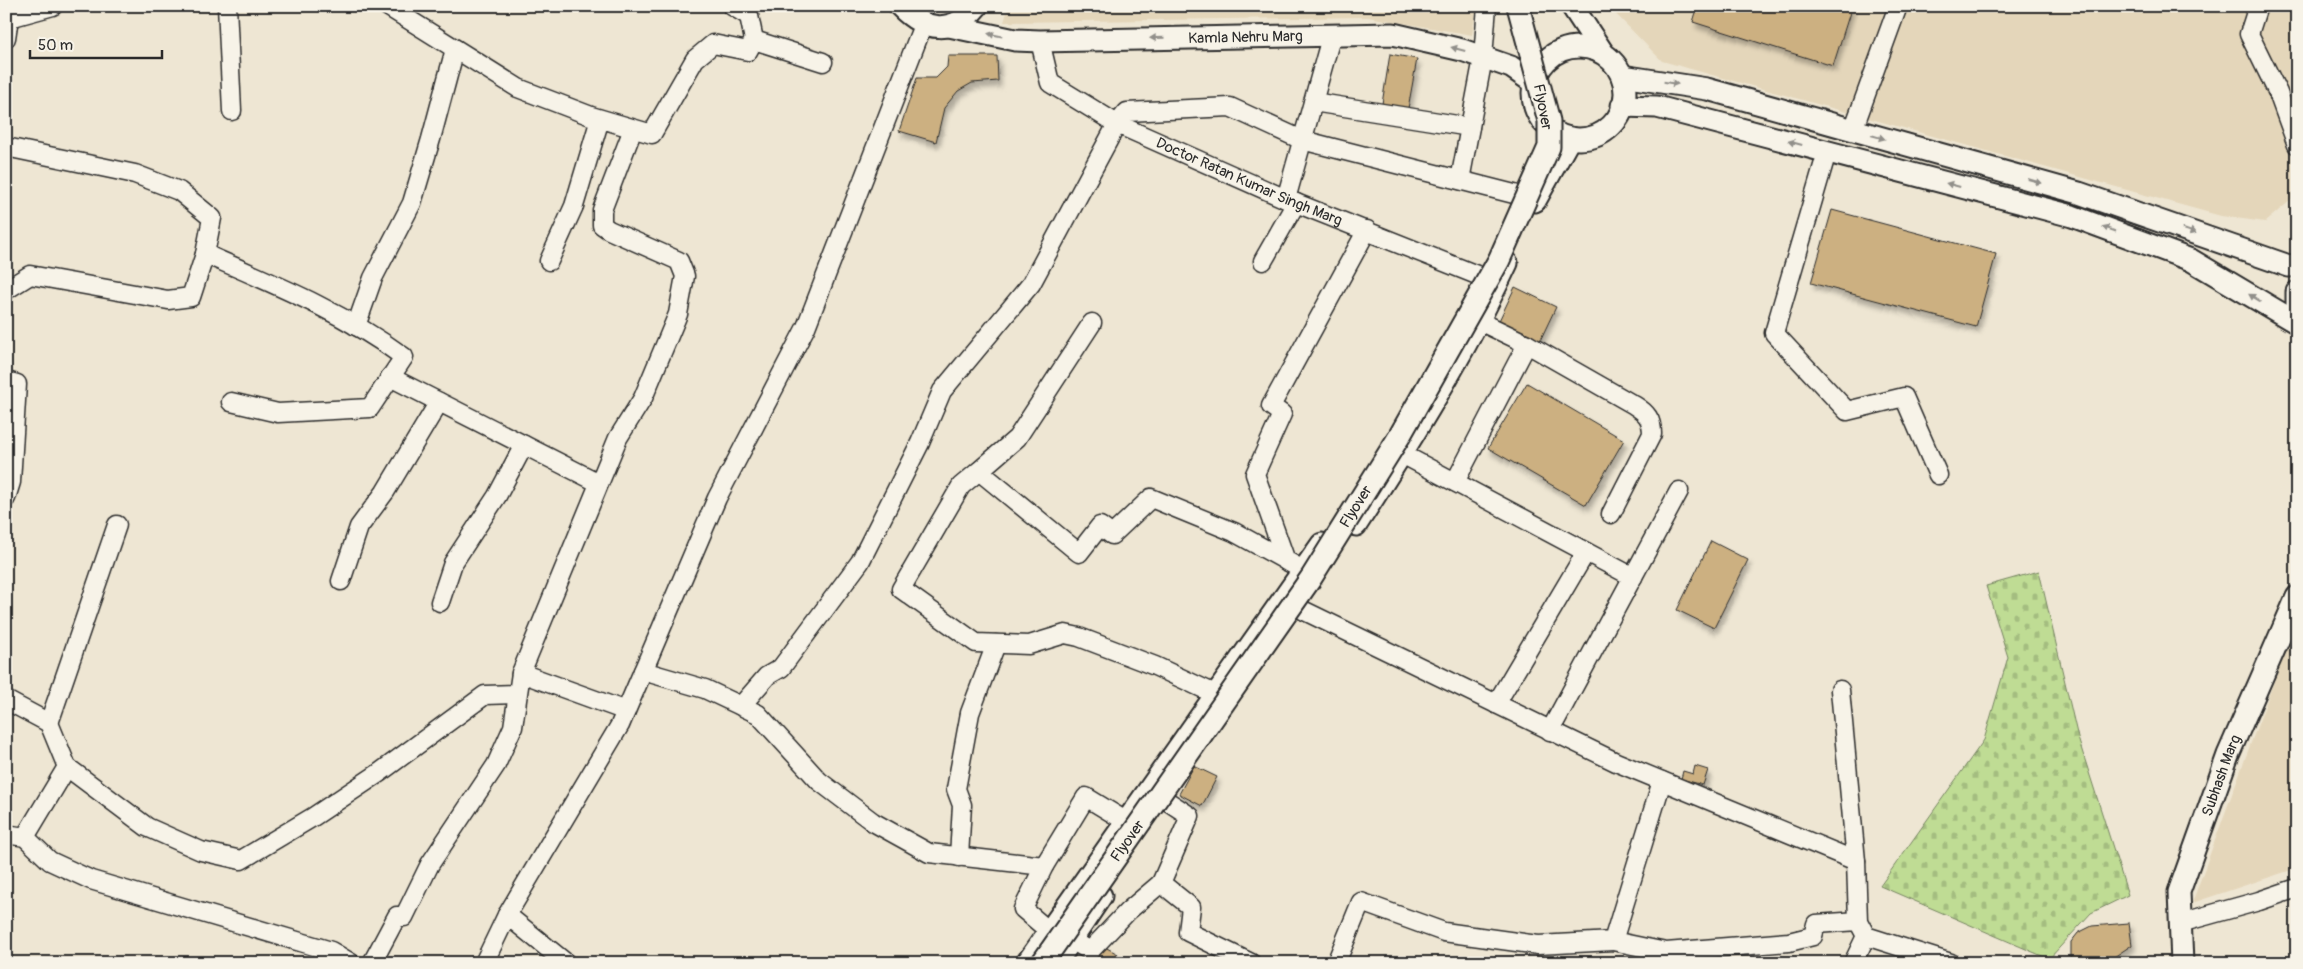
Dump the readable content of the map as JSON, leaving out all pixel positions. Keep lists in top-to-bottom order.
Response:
{
  "streets": {
    "main road": ["Kamla Nehru Marg", "Flyover", "Subhash Marg"],
    "street": ["Doctor Ratan Kumar Singh Marg"]
  },
  "crossings": [
    ["Kamla Nehru Marg", "Doctor Ratan Kumar Singh Marg"]
  ],
  "one_way": ["Kamla Nehru Marg"],
  "scale_bar": "50 m"
}
